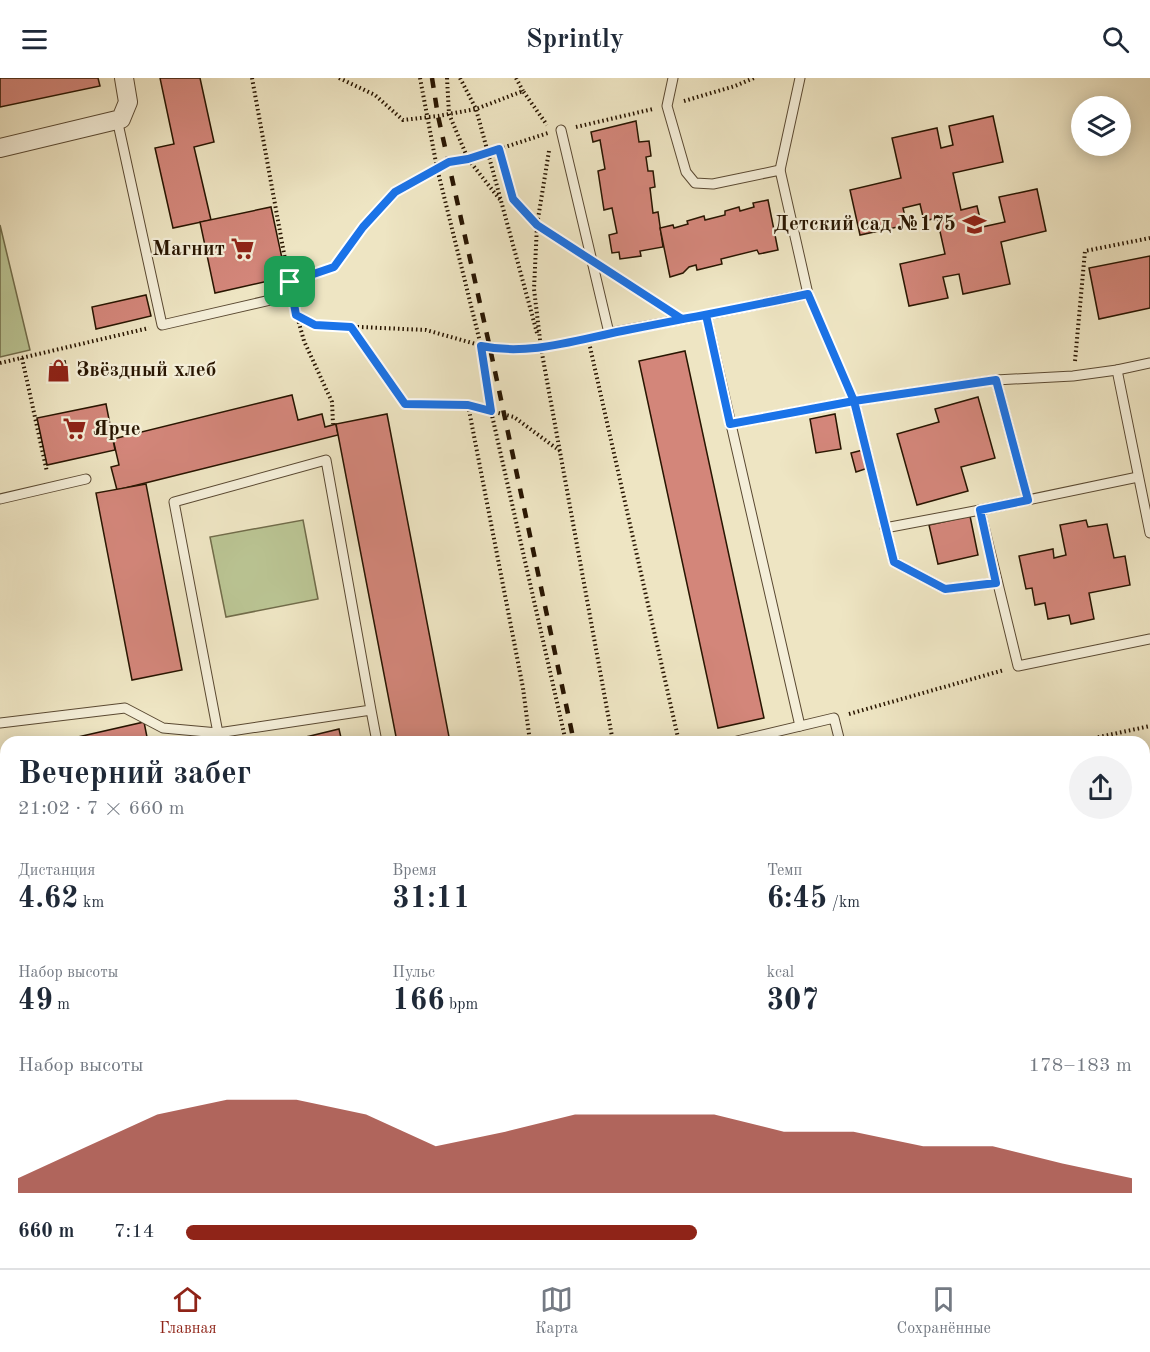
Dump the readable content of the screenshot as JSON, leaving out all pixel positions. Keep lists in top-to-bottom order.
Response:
{
  "places": {
    "school or university": ["Детский сад №175"],
    "supermarket": ["Магнит", "Ярче"],
    "shop": ["Звёздный хлеб"]
  },
  "page": {
    "header": "Sprintly",
    "heading": ["Вечерний забег", "21:02 · 7 × 660 m"],
    "stats": [
      ["Дистанция", "4.62 km"],
      ["Время", "31:11"],
      ["Темп", "6:45 /km"],
      ["Набор высоты", "49 m"],
      ["Пульс", "166 bpm"],
      ["kcal", "307"]
    ],
    "chart": ["Набор высоты", "178–183 m"],
    "list": [
      {
        "name": "660 m",
        "note": "7:14"
      }
    ],
    "tabs": ["Главная", "Карта", "Сохранённые"]
  }
}
